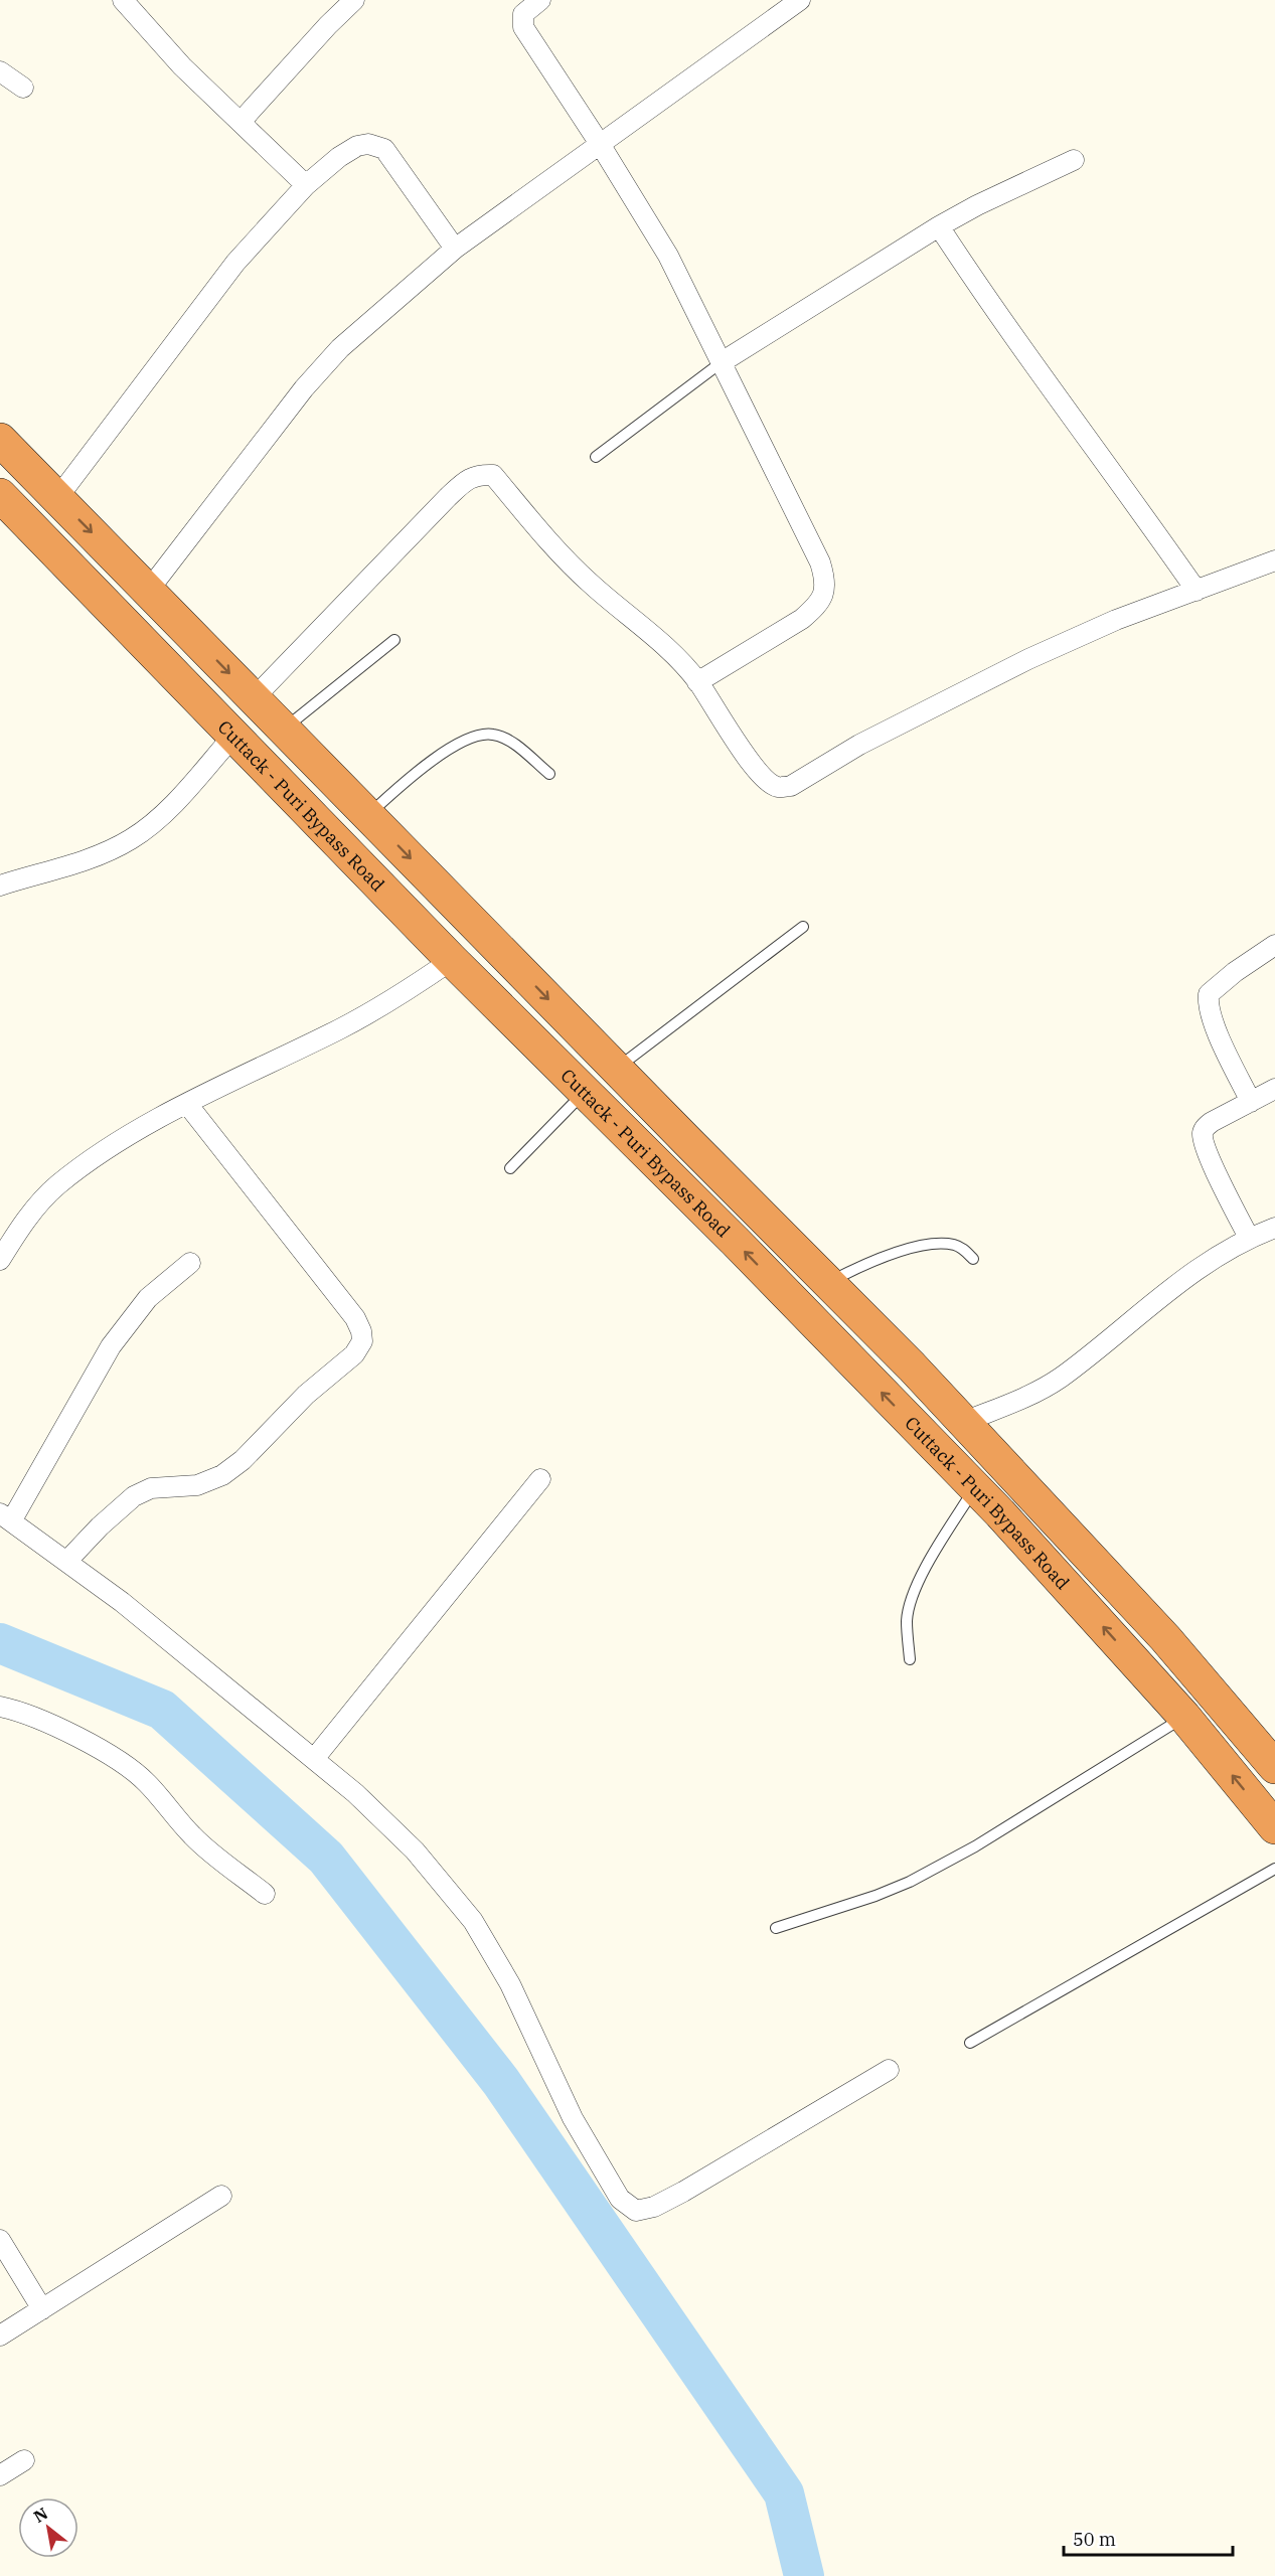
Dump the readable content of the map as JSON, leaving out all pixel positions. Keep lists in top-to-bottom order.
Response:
{
  "streets": {
    "highway": ["Cuttack - Puri Bypass Road"]
  },
  "scale_bar": "50 m",
  "north": "top left"
}
